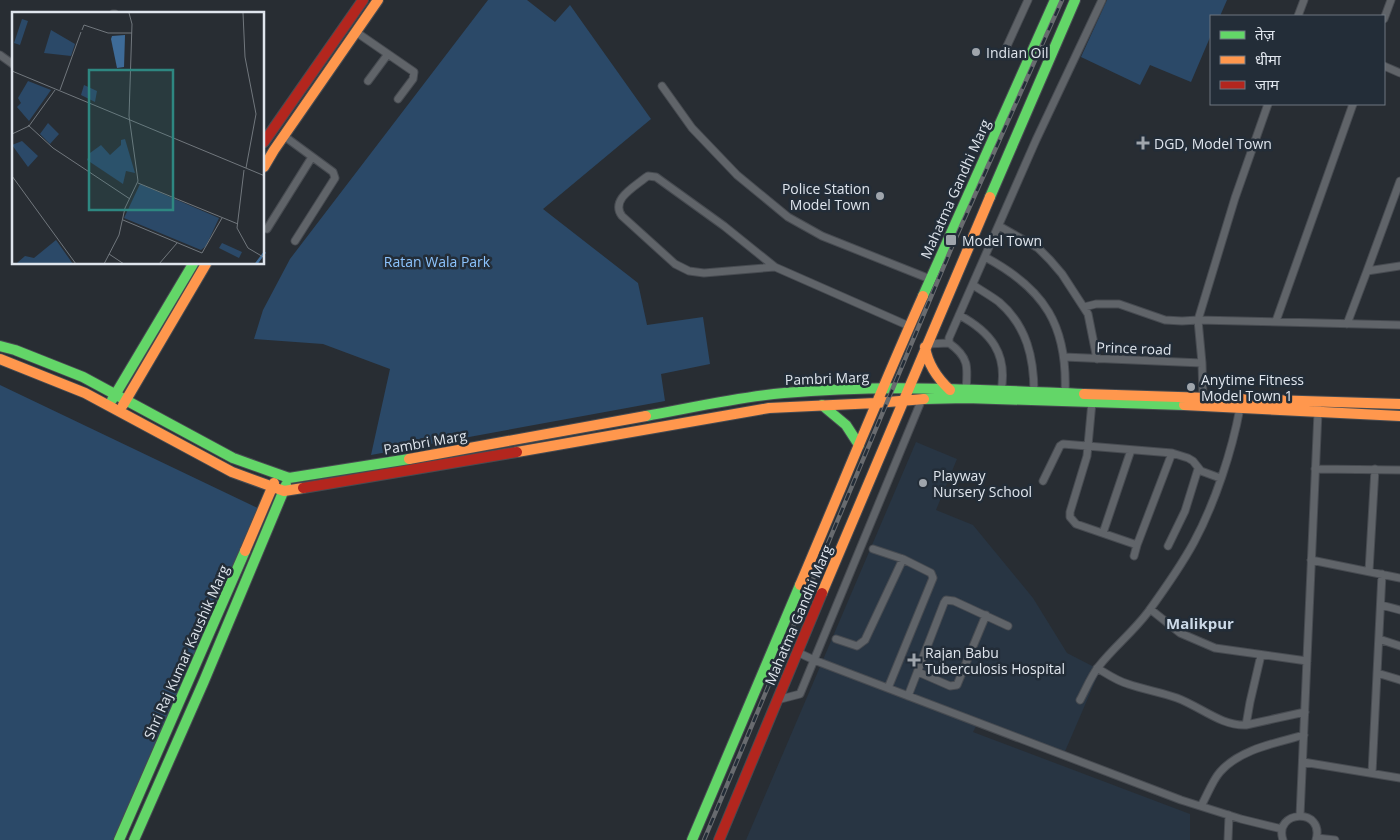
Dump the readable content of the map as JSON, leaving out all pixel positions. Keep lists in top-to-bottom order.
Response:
{
  "streets": {
    "street": [
      "Mahatma Gandhi Marg",
      "Prince road",
      "Pambri Marg",
      "Shri Raj Kumar Kaushik Marg"
    ]
  },
  "crossings": [
    ["Mahatma Gandhi Marg", "Pambri Marg"],
    ["Pambri Marg", "Shri Raj Kumar Kaushik Marg"]
  ],
  "districts": ["Malikpur"],
  "parks": ["Ratan Wala Park"],
  "places": {
    "other": [
      "Indian Oil",
      "Police Station Model Town",
      "Anytime Fitness Model Town 1",
      "Playway Nursery School"
    ],
    "health": ["DGD, Model Town", "Rajan Babu Tuberculosis Hospital"],
    "transit": ["Model Town"]
  },
  "legend": ["तेज़", "धीमा", "जाम"]
}
